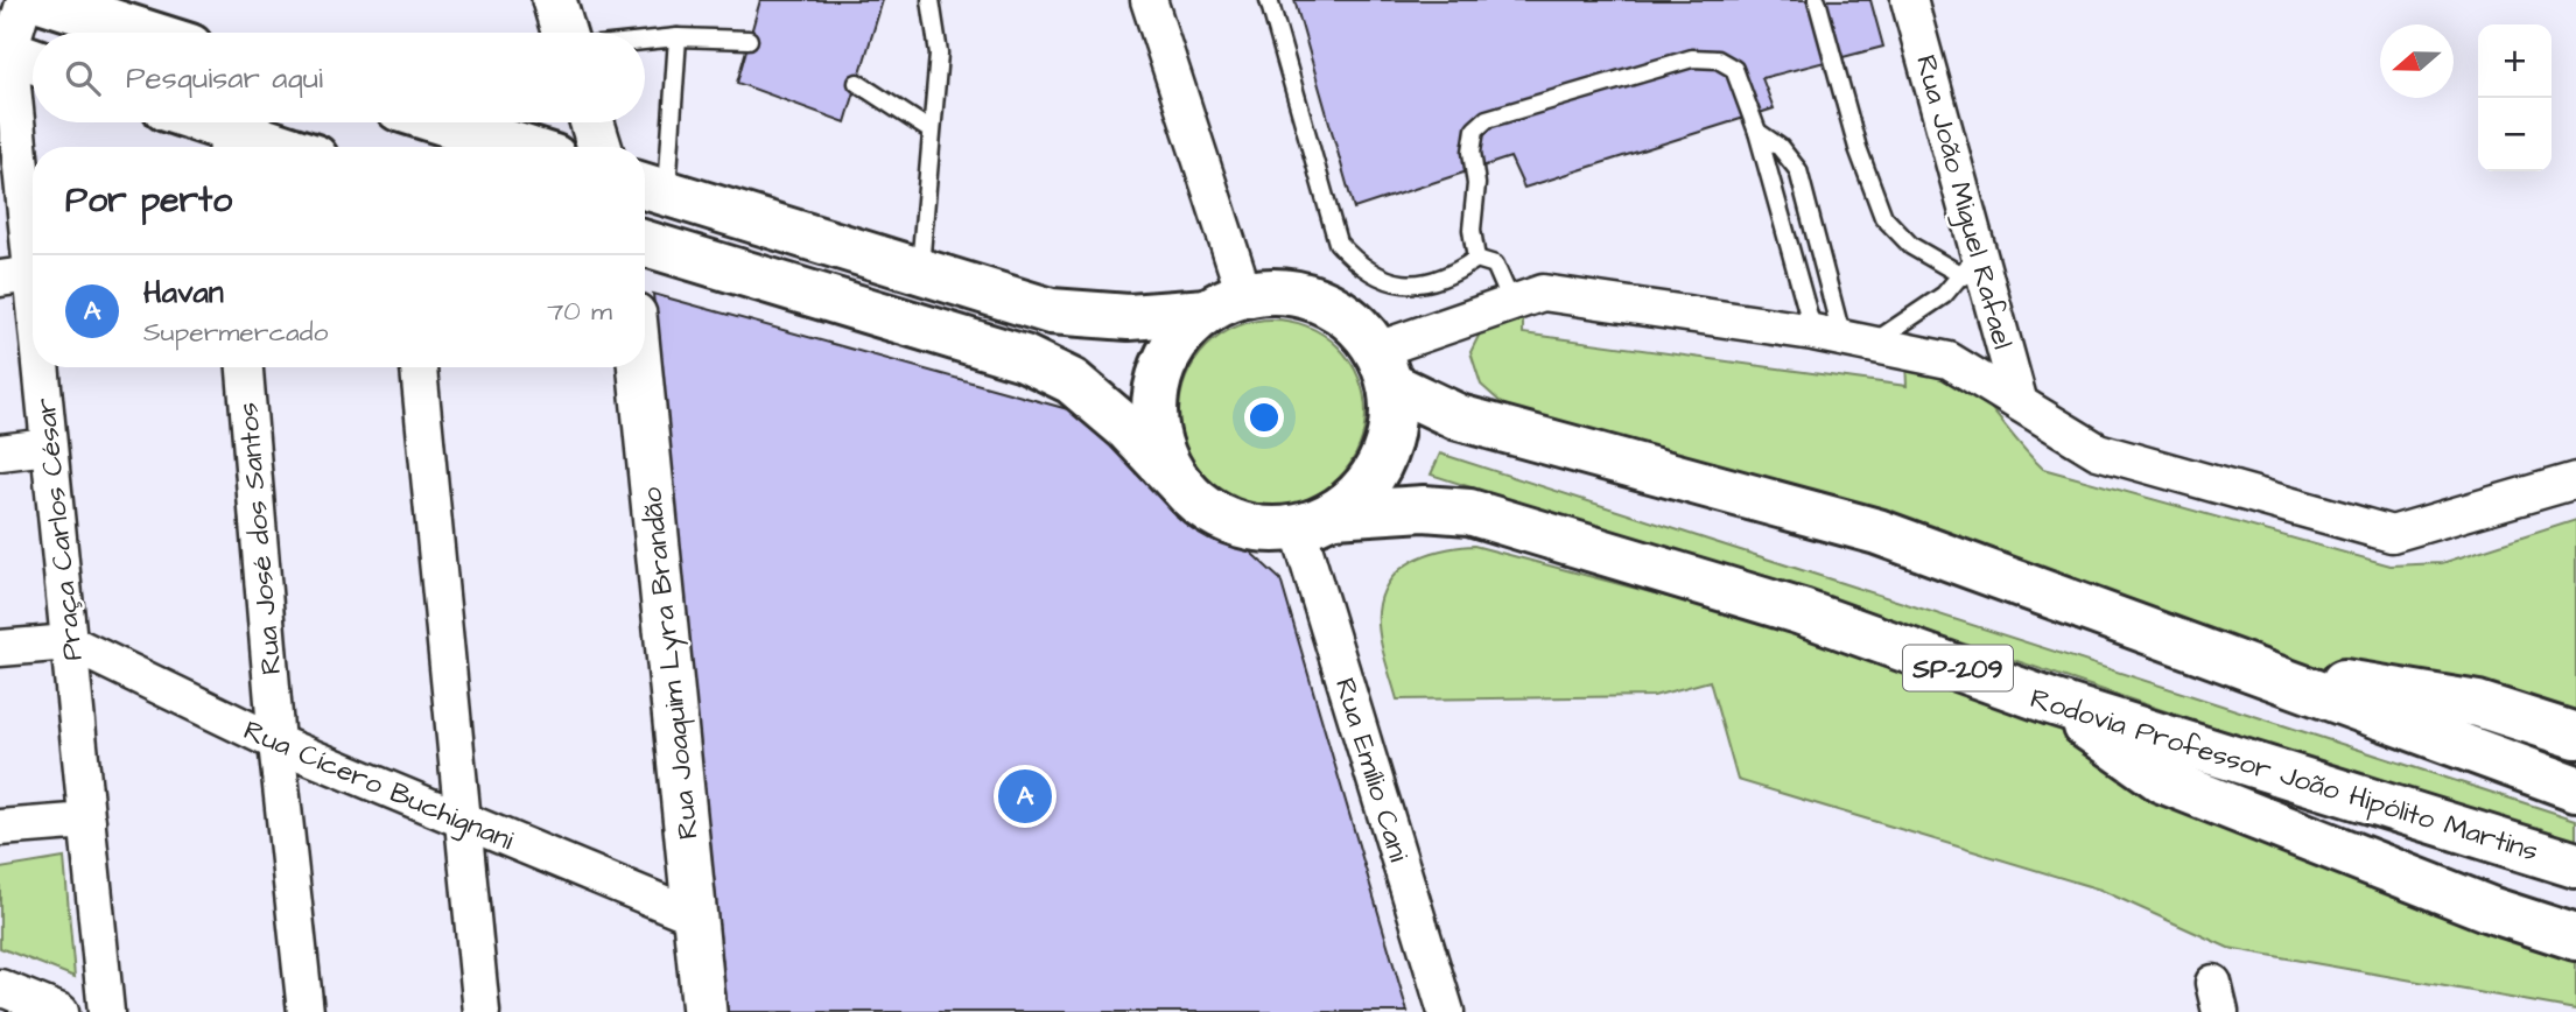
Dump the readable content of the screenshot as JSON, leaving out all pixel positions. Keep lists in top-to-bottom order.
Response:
{
  "streets": {
    "main road": ["SP-209", "Rodovia Professor João Hipólito Martins"],
    "street": [
      "Rua João Miguel Rafael",
      "Praça Carlos César",
      "Rua José dos Santos",
      "Rua Joaquim Lyra Brandão",
      "Rua Emílio Cani",
      "Rua Cícero Buchignani"
    ]
  },
  "crossings": [
    ["Praça Carlos César", "Rua Cícero Buchignani"],
    ["Rua José dos Santos", "Rua Cícero Buchignani"],
    ["Rua Joaquim Lyra Brandão", "Rua Cícero Buchignani"],
    ["Rua Emílio Cani", "Rodovia Professor João Hipólito Martins"]
  ],
  "north": "left",
  "page": {
    "map_buttons": ["+", "−"],
    "search": "Pesquisar aqui",
    "heading": "Por perto",
    "list": [
      {
        "mark": "A",
        "name": "Havan",
        "note": "Supermercado",
        "value": "70 m"
      }
    ],
    "pins": "A"
  }
}
